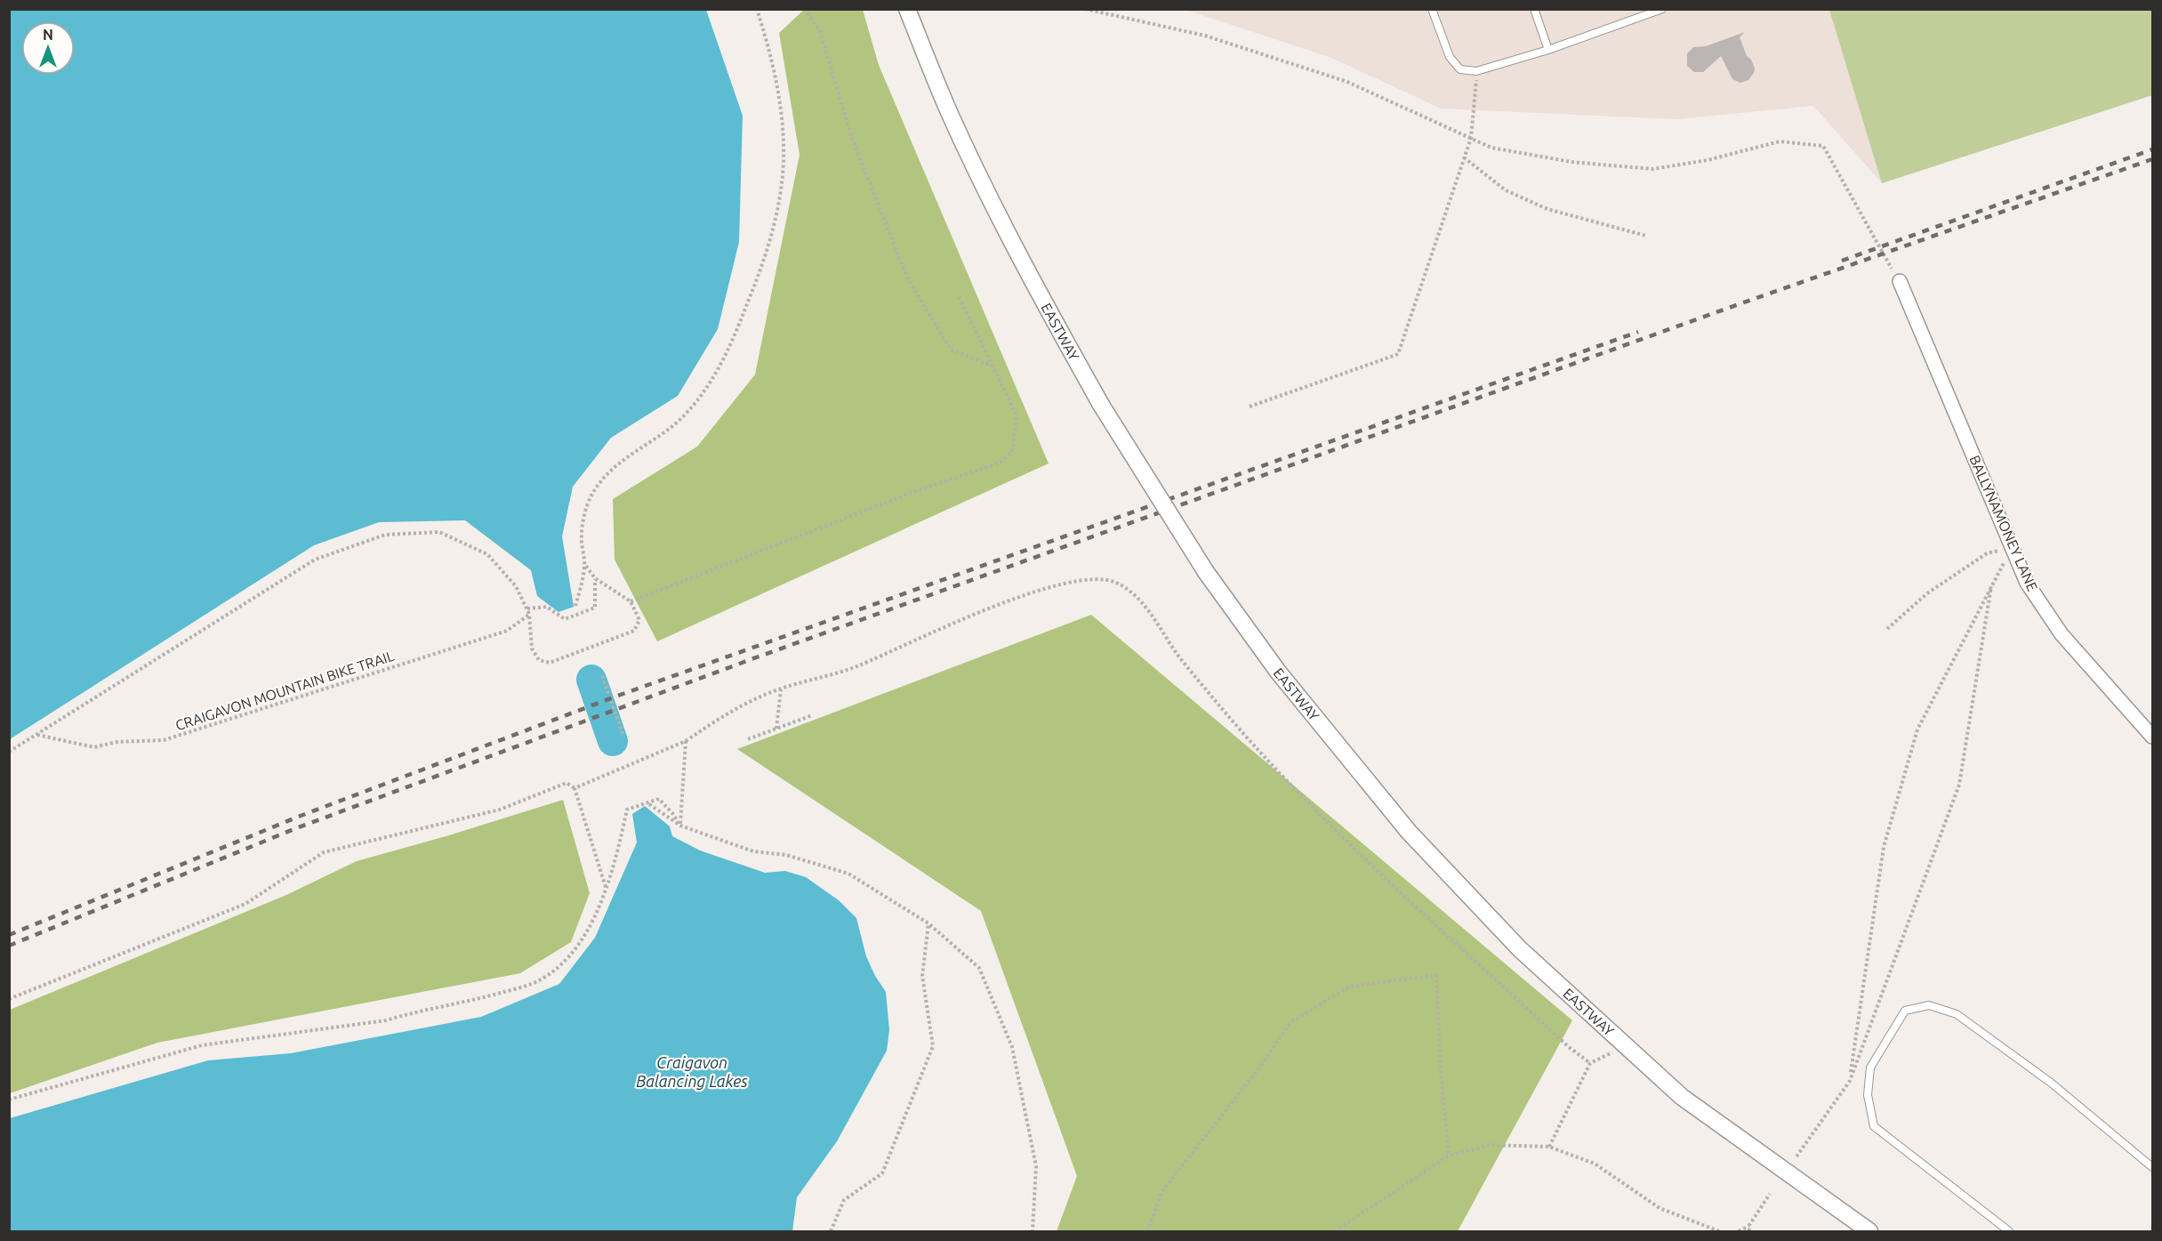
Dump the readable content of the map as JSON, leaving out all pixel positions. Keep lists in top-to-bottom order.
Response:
{
  "streets": {
    "street": ["EASTWAY", "BALLYNAMONEY LANE"],
    "path": ["CRAIGAVON MOUNTAIN BIKE TRAIL"]
  },
  "water": ["Craigavon Balancing Lakes"],
  "north": "top"
}
